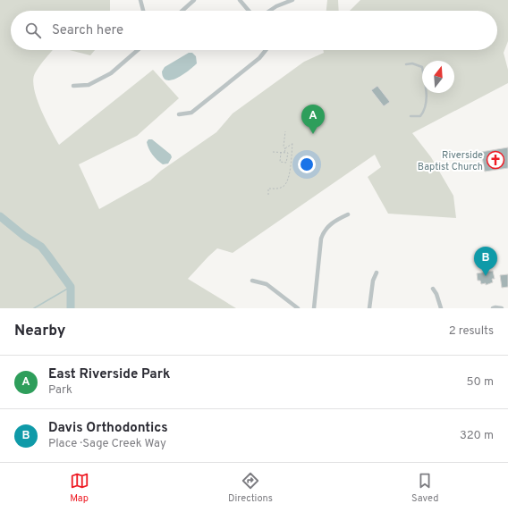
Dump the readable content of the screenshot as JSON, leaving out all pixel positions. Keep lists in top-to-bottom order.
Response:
{
  "places": {
    "church": ["Riverside Baptist Church"]
  },
  "north": "top",
  "page": {
    "search": "Search here",
    "pins": ["A", "B"],
    "heading": ["Nearby", "2 results"],
    "list": [
      {
        "mark": "A",
        "name": "East Riverside Park",
        "note": "Park",
        "value": "50 m"
      },
      {
        "mark": "B",
        "name": "Davis Orthodontics",
        "note": "Place · Sage Creek Way",
        "value": "320 m"
      }
    ],
    "nav": ["Map", "Directions", "Saved"]
  }
}
